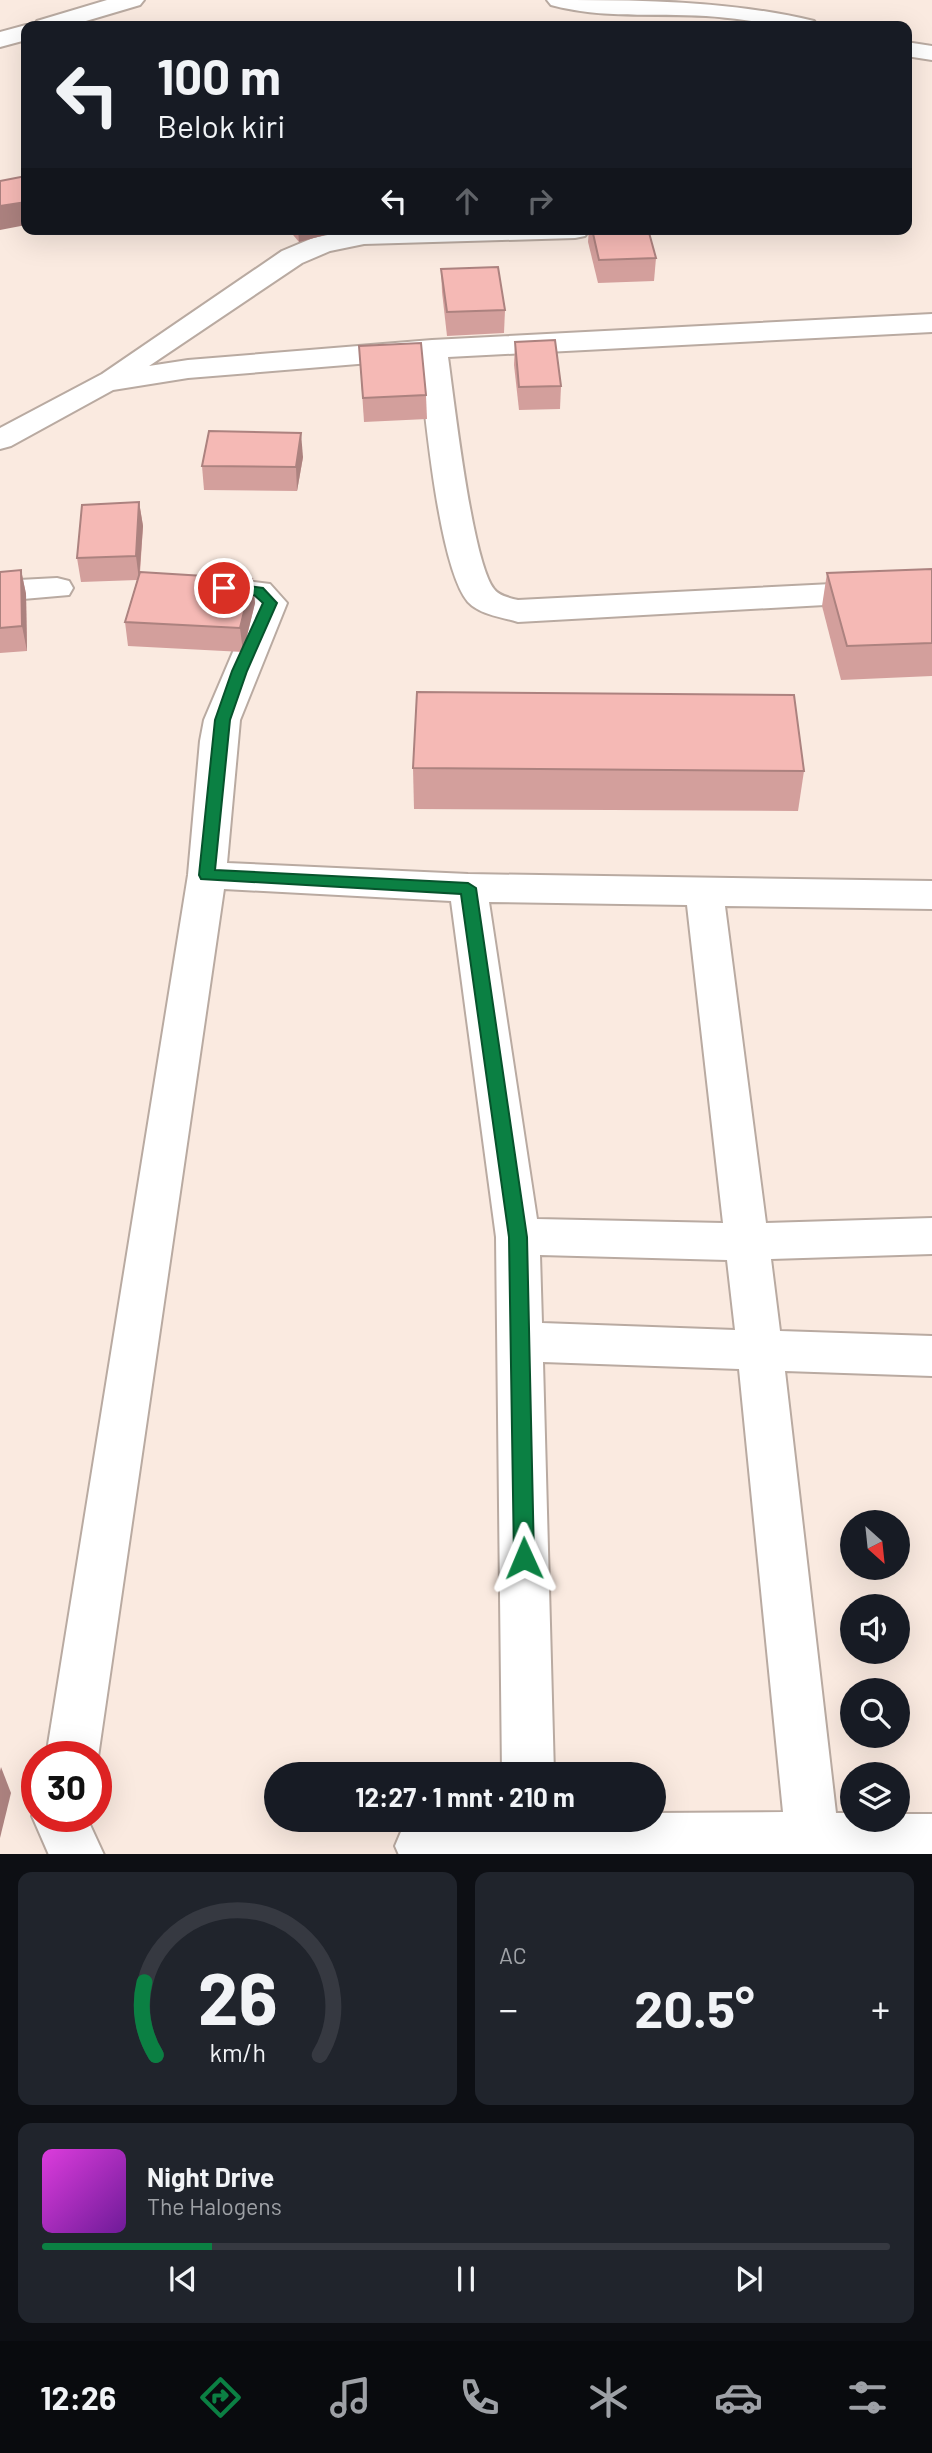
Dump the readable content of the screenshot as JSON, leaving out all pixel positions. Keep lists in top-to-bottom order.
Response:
{
  "north": "bottom right",
  "page": {
    "turn": ["100 m", "Belok kiri"],
    "limit": "30",
    "trip": "12:27 · 1 mnt · 210 m",
    "tile": "AC",
    "heat": ["−", "20.5°", "+"],
    "song": ["Night Drive", "The Halogens"],
    "tabs": "12:26",
    "gauge": ["26", "km/h"]
  }
}
